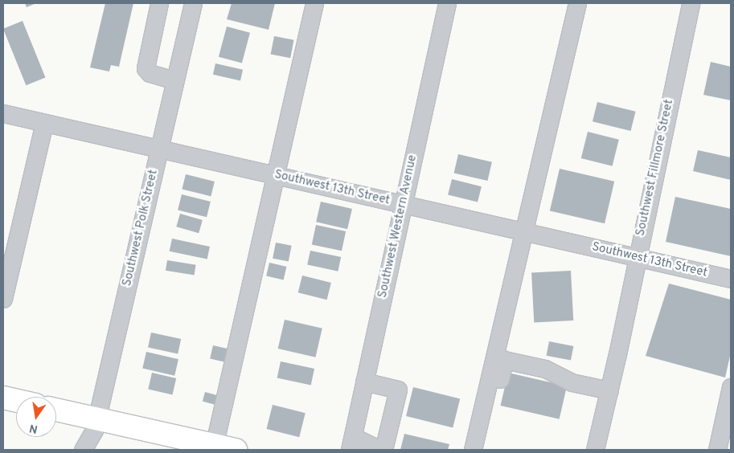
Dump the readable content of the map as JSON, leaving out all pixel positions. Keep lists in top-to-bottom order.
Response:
{
  "streets": {
    "street": [
      "Southwest Fillmore Street",
      "Southwest 13th Street",
      "Southwest Western Avenue",
      "Southwest Polk Street"
    ]
  },
  "crossings": [
    ["Southwest Fillmore Street", "Southwest 13th Street"],
    ["Southwest 13th Street", "Southwest Western Avenue"],
    ["Southwest 13th Street", "Southwest Polk Street"]
  ],
  "north": "bottom"
}
